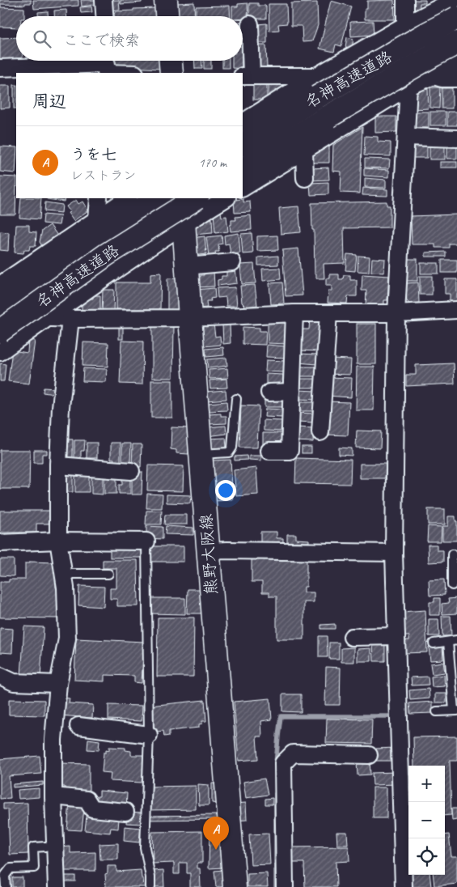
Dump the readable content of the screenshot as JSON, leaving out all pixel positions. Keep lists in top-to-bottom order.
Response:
{
  "streets": {
    "main road": ["名神高速道路", "熊野大阪線"]
  },
  "page": {
    "search": "ここで検索",
    "heading": "周辺",
    "list": [
      {
        "mark": "A",
        "name": "うを七",
        "note": "レストラン",
        "value": "170 m"
      }
    ],
    "map_buttons": ["+", "−"],
    "pins": "A"
  }
}
